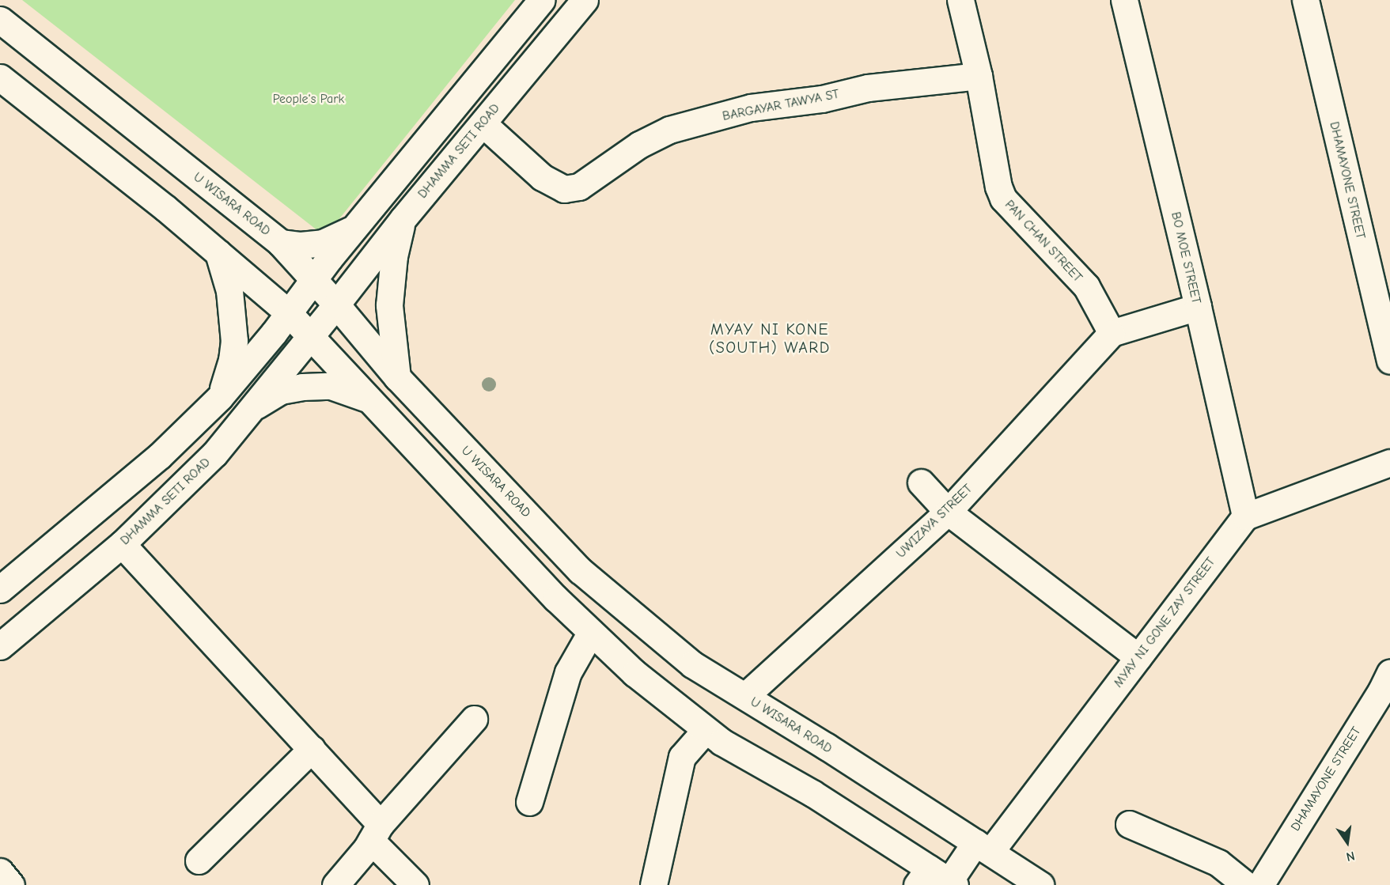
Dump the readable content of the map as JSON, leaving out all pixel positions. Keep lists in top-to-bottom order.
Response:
{
  "streets": {
    "main road": [
      "BARGAYAR TAWYA ST",
      "DHAMMA SETI ROAD",
      "DHAMAYONE STREET",
      "U WISARA ROAD",
      "PAN CHAN STREET",
      "BO MOE STREET",
      "UWIZAYA STREET",
      "MYAY NI GONE ZAY STREET"
    ]
  },
  "crossings": [
    ["BARGAYAR TAWYA ST", "DHAMMA SETI ROAD"],
    ["BARGAYAR TAWYA ST", "PAN CHAN STREET"],
    ["DHAMMA SETI ROAD", "U WISARA ROAD"],
    ["U WISARA ROAD", "UWIZAYA STREET"],
    ["U WISARA ROAD", "MYAY NI GONE ZAY STREET"],
    ["PAN CHAN STREET", "UWIZAYA STREET"],
    ["BO MOE STREET", "MYAY NI GONE ZAY STREET"]
  ],
  "districts": ["MYAY NI KONE (SOUTH) WARD"],
  "parks": ["People's Park"],
  "north": "bottom"
}
